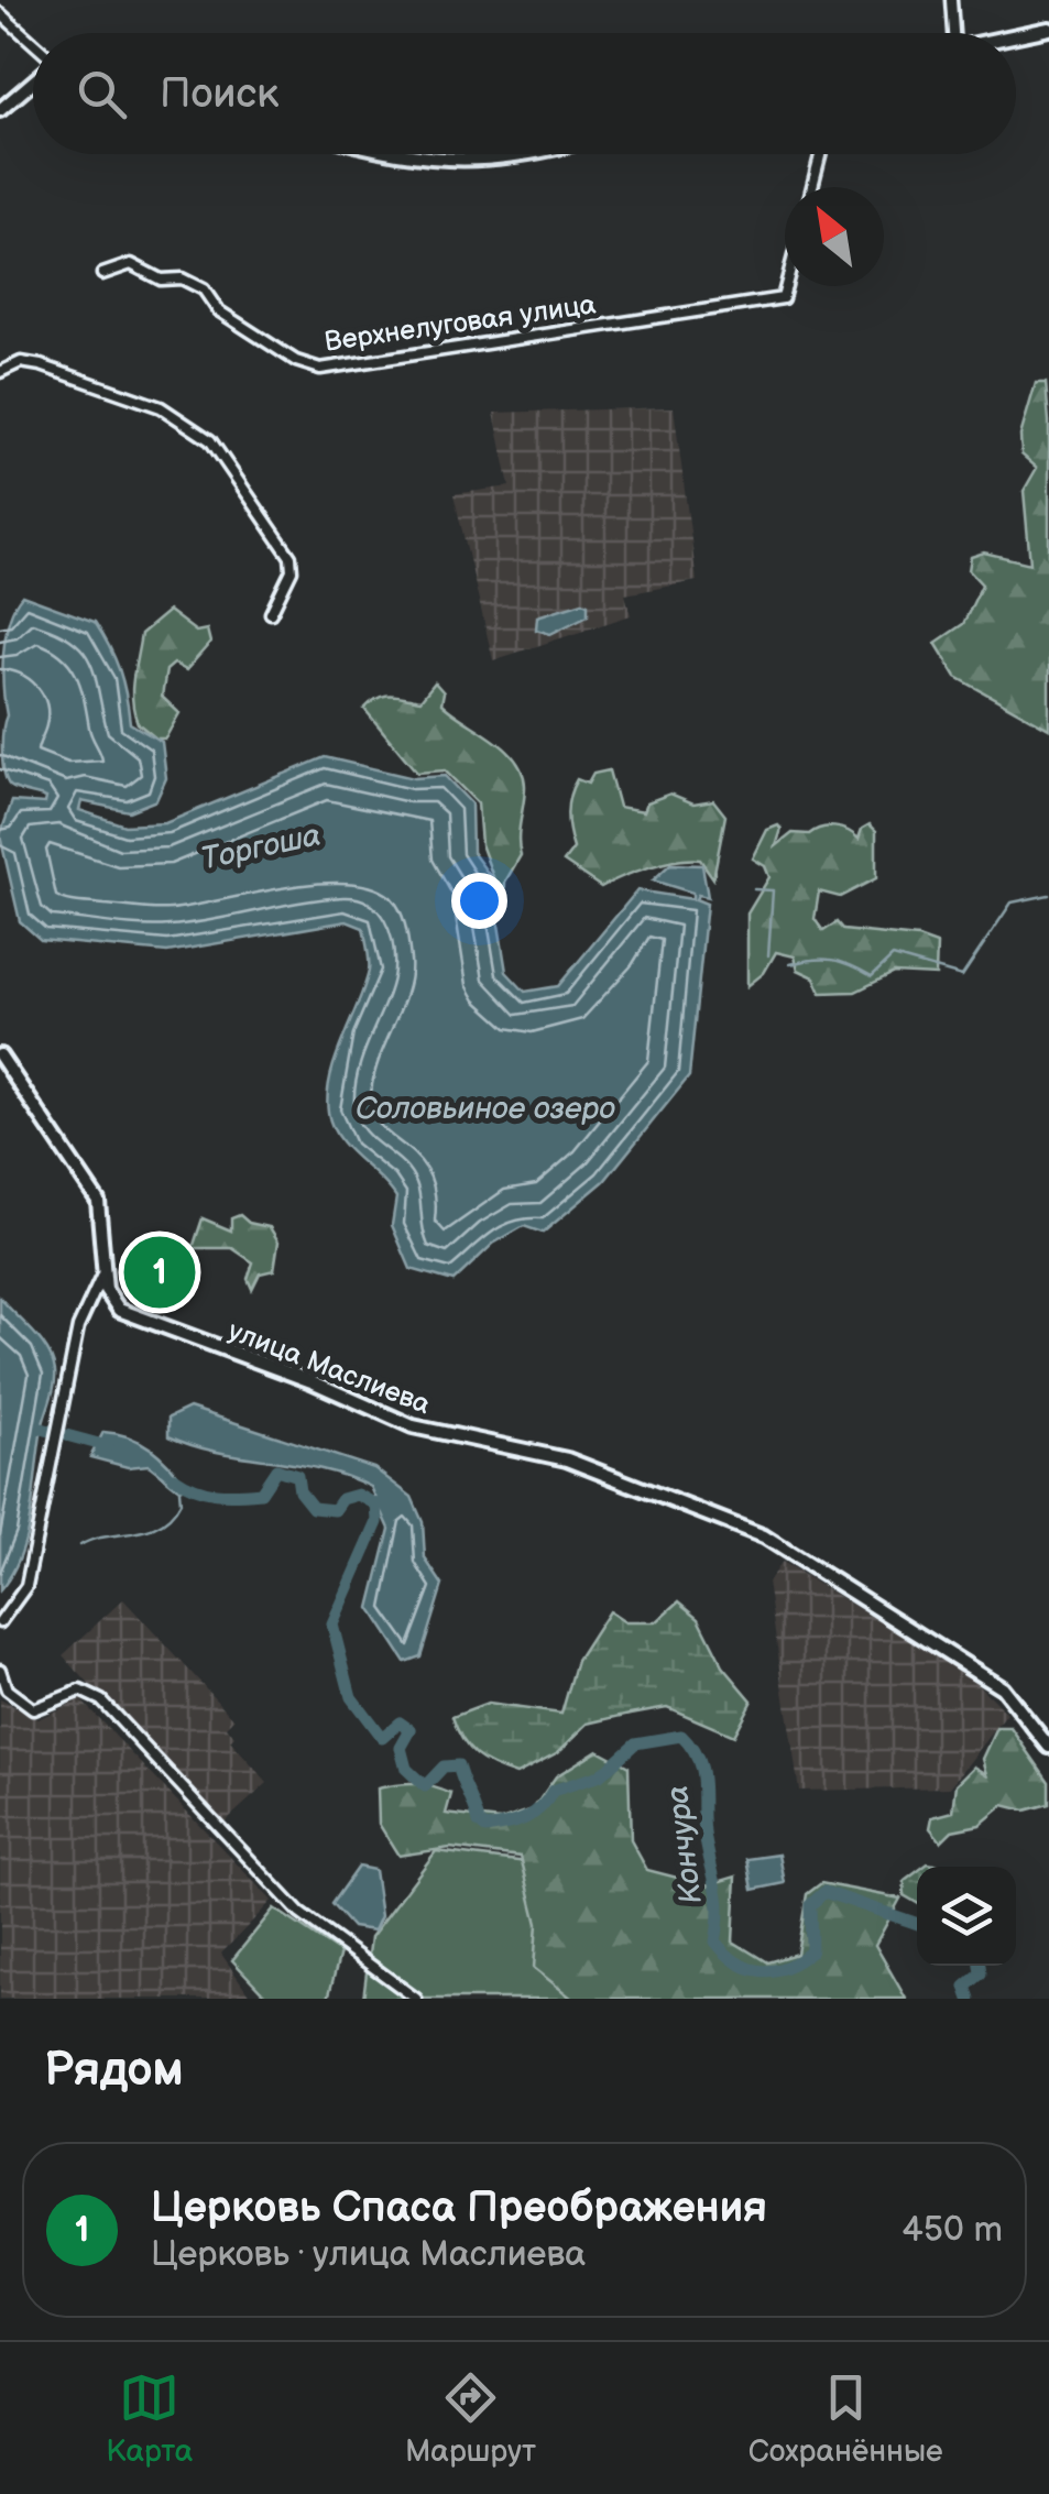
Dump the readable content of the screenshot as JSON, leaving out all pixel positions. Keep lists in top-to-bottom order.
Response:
{
  "streets": {
    "street": ["Верхнелуговая улица", "улица Маслиева"]
  },
  "water": ["Торгоша", "Соловьиное озеро", "Кончура"],
  "north": "top left",
  "page": {
    "search": "Поиск",
    "pins": "1",
    "heading": "Рядом",
    "list": [
      {
        "mark": "1",
        "name": "Церковь Спаса Преображения",
        "note": "Церковь · улица Маслиева",
        "value": "450 m"
      }
    ],
    "nav": ["Карта", "Маршрут", "Сохранённые"]
  }
}
